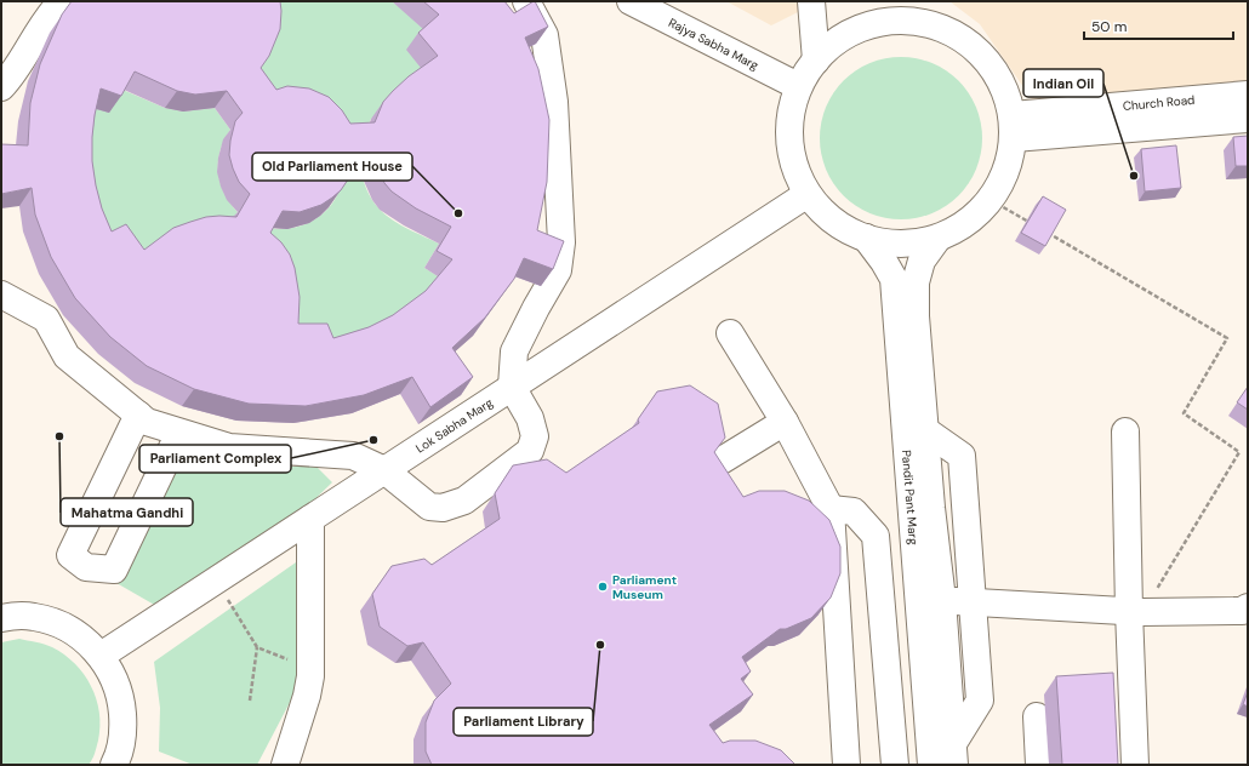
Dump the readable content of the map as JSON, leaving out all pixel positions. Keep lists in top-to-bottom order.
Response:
{
  "streets": {
    "street": [
      "Rajya Sabha Marg",
      "Church Road",
      "Lok Sabha Marg",
      "Pandit Pant Marg"
    ]
  },
  "places": [
    "Indian Oil",
    "Old Parliament House",
    "Mahatma Gandhi",
    "Parliament Complex",
    "Parliament Museum",
    "Parliament Library"
  ],
  "scale_bar": "50 m"
}
